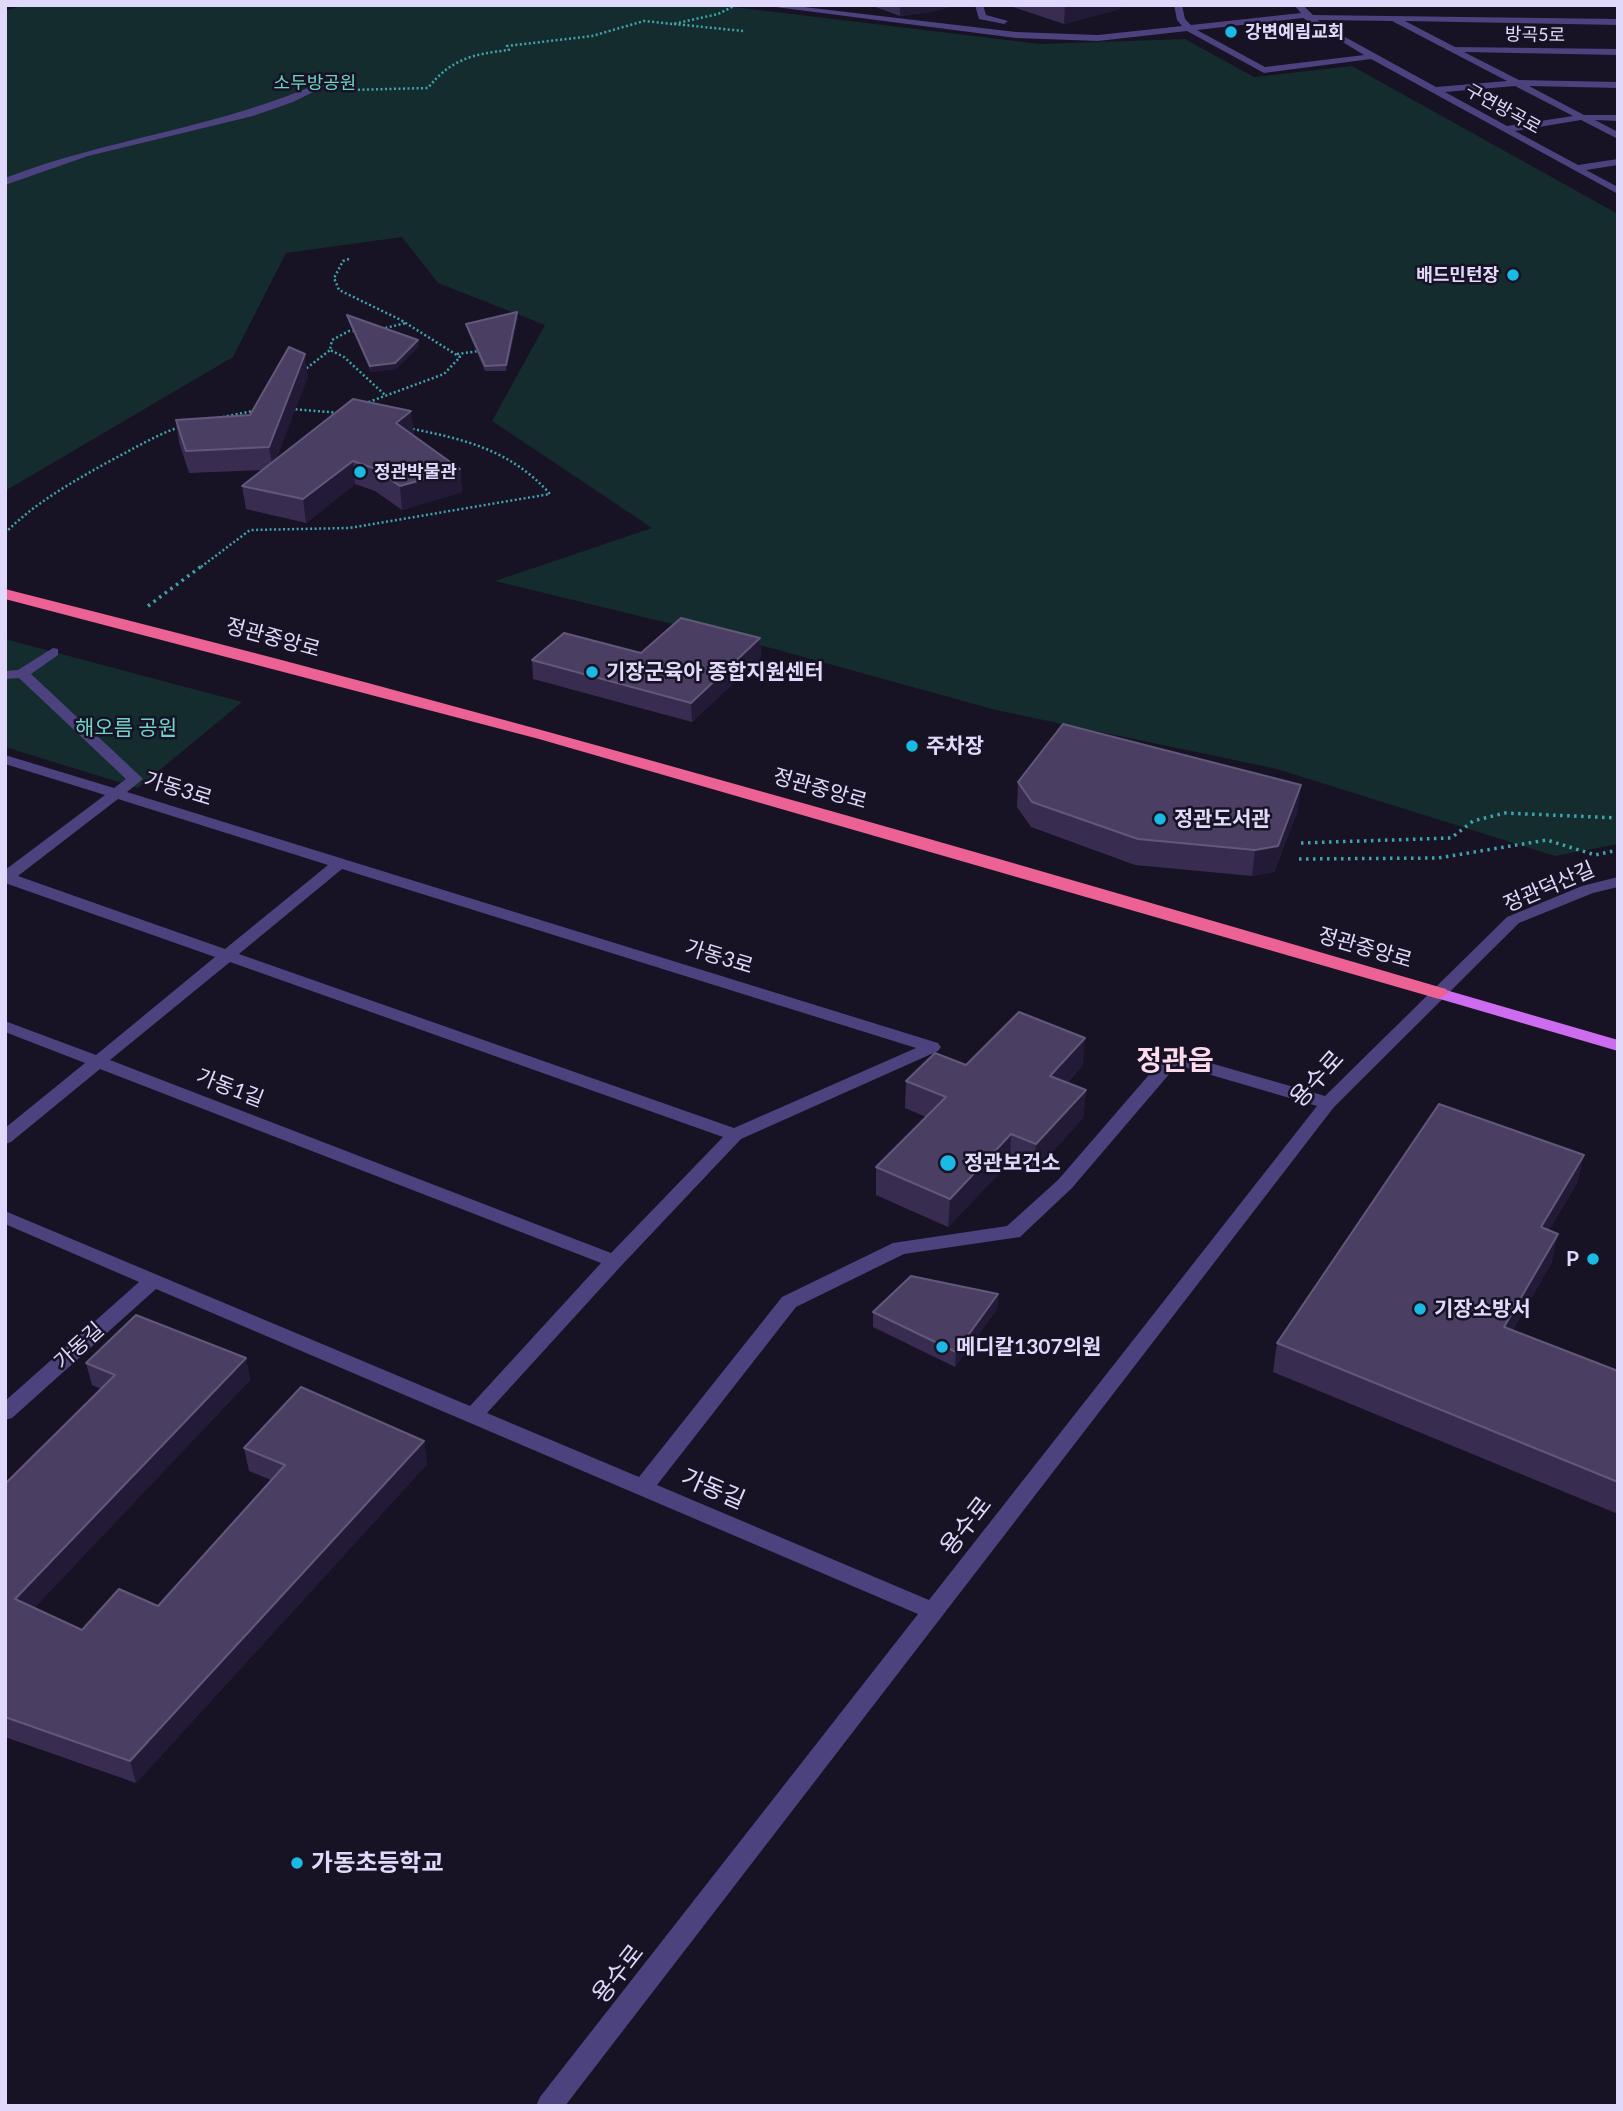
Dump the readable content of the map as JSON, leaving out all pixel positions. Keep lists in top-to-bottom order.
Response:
{
  "streets": {
    "highway": ["정관중앙로"],
    "street": [
      "방곡5로",
      "구연방곡로",
      "가동3로",
      "정관덕산길",
      "용수로",
      "가동1길",
      "가동길"
    ]
  },
  "crossings": [
    ["정관중앙로", "정관덕산길"],
    ["정관중앙로", "용수로"],
    ["정관덕산길", "용수로"],
    ["용수로", "가동길"]
  ],
  "districts": ["정관읍"],
  "parks": ["소두방공원", "해오름 공원"],
  "places": [
    "강변예림교회",
    "배드민턴장",
    "정관박물관",
    "기장군육아 종합지원센터",
    "주차장",
    "정관도서관",
    "정관보건소",
    "P",
    "기장소방서",
    "메디칼1307의원",
    "가동초등학교"
  ]
}
